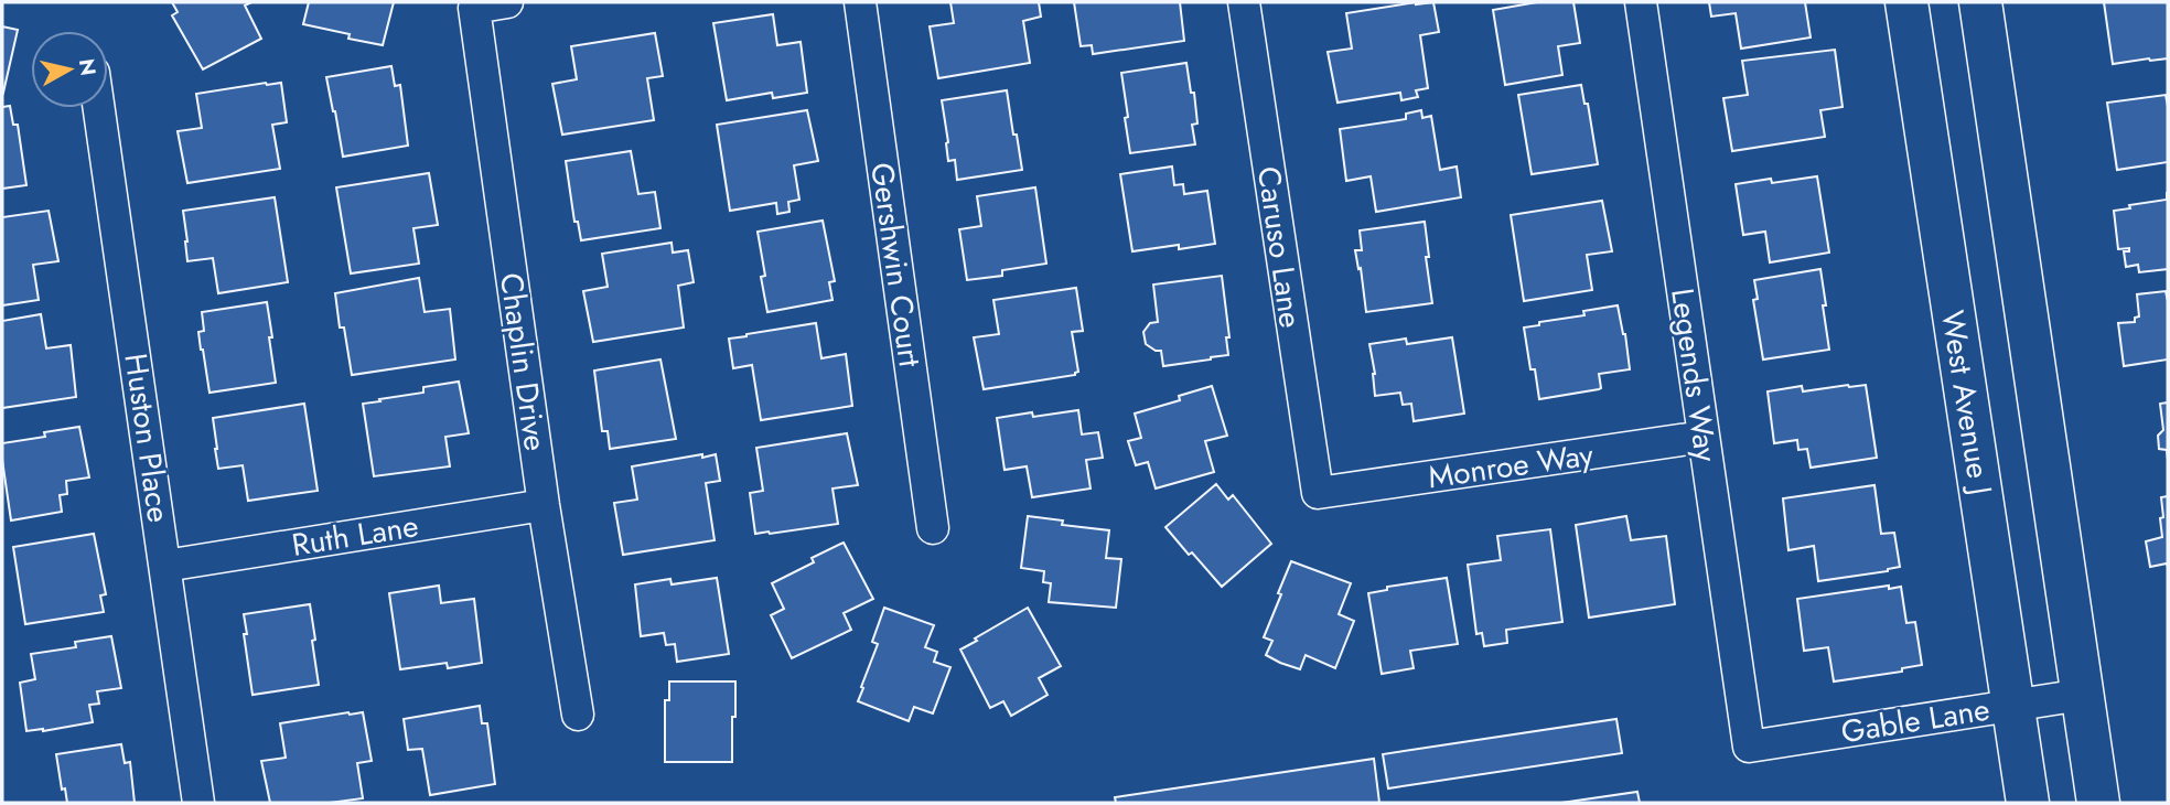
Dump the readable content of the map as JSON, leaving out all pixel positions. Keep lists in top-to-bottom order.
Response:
{
  "streets": {
    "main road": ["West Avenue J"],
    "street": [
      "Caruso Lane",
      "Gershwin Court",
      "Chaplin Drive",
      "Legends Way",
      "Huston Place",
      "Monroe Way",
      "Ruth Lane",
      "Gable Lane"
    ]
  },
  "crossings": [
    ["Caruso Lane", "Monroe Way"],
    ["Chaplin Drive", "Ruth Lane"],
    ["Legends Way", "Monroe Way"],
    ["Legends Way", "Gable Lane"],
    ["West Avenue J", "Gable Lane"],
    ["Huston Place", "Ruth Lane"]
  ],
  "north": "right"
}
